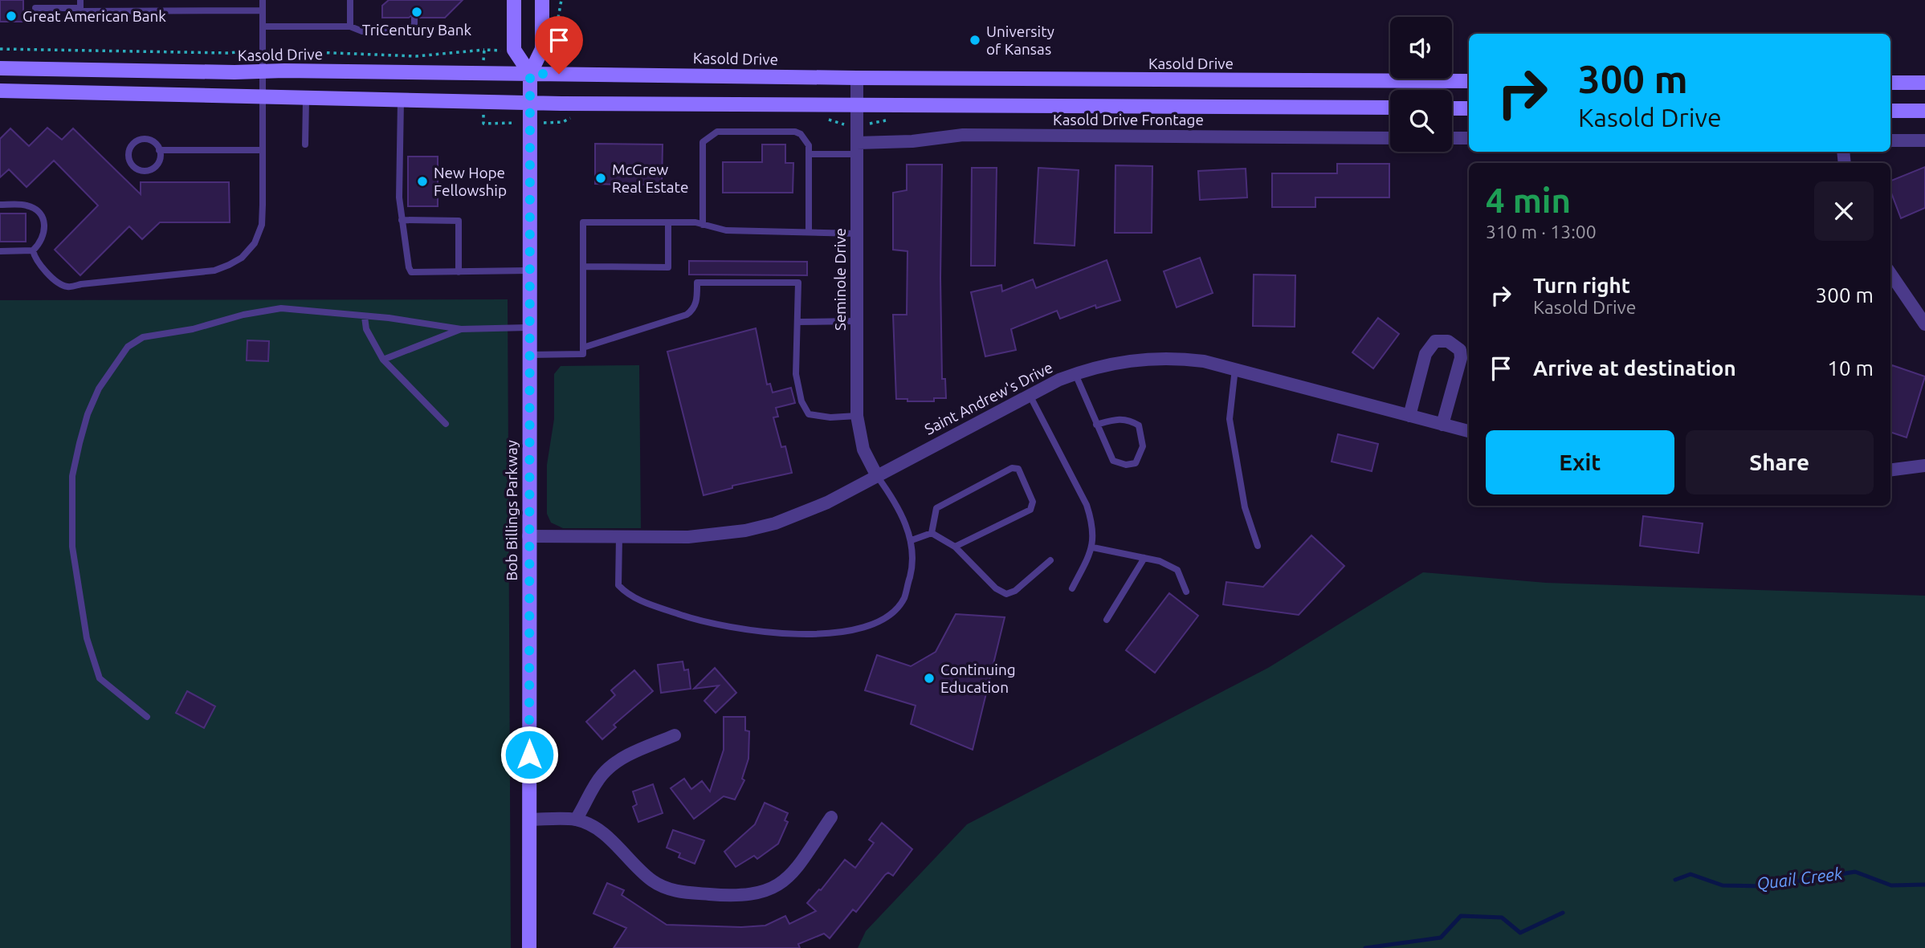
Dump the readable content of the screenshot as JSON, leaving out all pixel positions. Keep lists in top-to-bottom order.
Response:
{
  "streets": {
    "main road": ["Kasold Drive", "Bob Billings Parkway"],
    "street": ["Kasold Drive Frontage", "Seminole Drive", "Saint Andrew's Drive"]
  },
  "crossings": [
    ["Kasold Drive", "Seminole Drive"],
    ["Kasold Drive", "Bob Billings Parkway"],
    ["Kasold Drive Frontage", "Seminole Drive"],
    ["Seminole Drive", "Saint Andrew's Drive"],
    ["Saint Andrew's Drive", "Bob Billings Parkway"]
  ],
  "water": ["Quail Creek"],
  "places": [
    "TriCentury Bank",
    "Great American Bank",
    "University of Kansas",
    "McGrew Real Estate",
    "New Hope Fellowship",
    "Continuing Education"
  ],
  "page": {
    "turn": ["300 m", "Kasold Drive"],
    "heading": ["4 min", "310 m · 13:00"],
    "list": [
      {
        "name": "Turn right",
        "note": "Kasold Drive",
        "value": "300 m"
      },
      {
        "name": "Arrive at destination",
        "value": "10 m"
      }
    ],
    "buttons": ["Exit", "Share"]
  }
}
